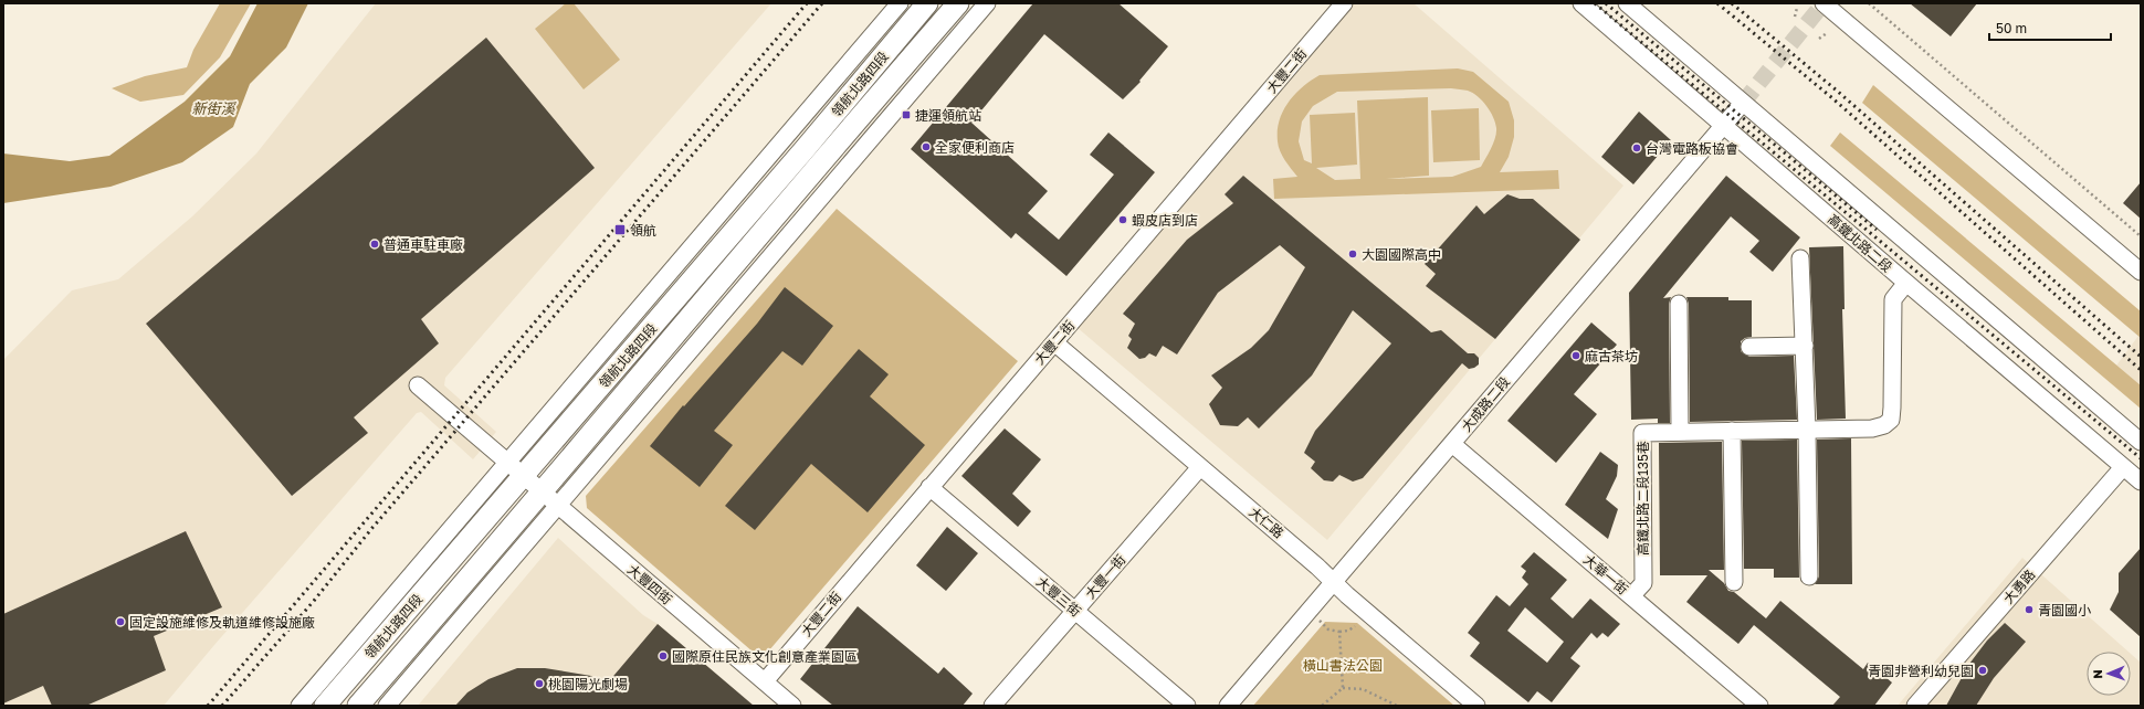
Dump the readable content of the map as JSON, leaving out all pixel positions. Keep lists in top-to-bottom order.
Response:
{
  "streets": {
    "main road": ["領航北路四段"],
    "street": [
      "大豐二街",
      "高鐵北路二段",
      "大成路二段",
      "高鐵北路二段135巷",
      "大仁路",
      "大華一街",
      "大豐一街",
      "大豐四街",
      "大勇路",
      "大豐三街"
    ]
  },
  "crossings": [
    ["大豐二街", "大仁路"],
    ["大豐二街", "大豐四街"],
    ["大豐二街", "大豐三街"],
    ["領航北路四段", "大豐四街"],
    ["高鐵北路二段", "大成路二段"],
    ["高鐵北路二段", "高鐵北路二段135巷"],
    ["高鐵北路二段", "大勇路"],
    ["大成路二段", "大仁路"],
    ["大成路二段", "大華一街"],
    ["高鐵北路二段135巷", "大華一街"],
    ["大仁路", "大豐一街"],
    ["大豐一街", "大豐三街"]
  ],
  "water": ["新街溪"],
  "parks": ["橫山書法公園"],
  "places": {
    "transit": ["捷運領航站", "領航"],
    "other": [
      "全家便利商店",
      "台灣電路板協會",
      "蝦皮店到店",
      "普通車駐車廠",
      "大園國際高中",
      "麻古茶坊",
      "青園國小",
      "固定設施維修及軌道維修設施廠",
      "國際原住民族文化創意產業園區",
      "青園非營利幼兒園",
      "桃園陽光劇場"
    ]
  },
  "scale_bar": "50 m",
  "north": "left"
}
